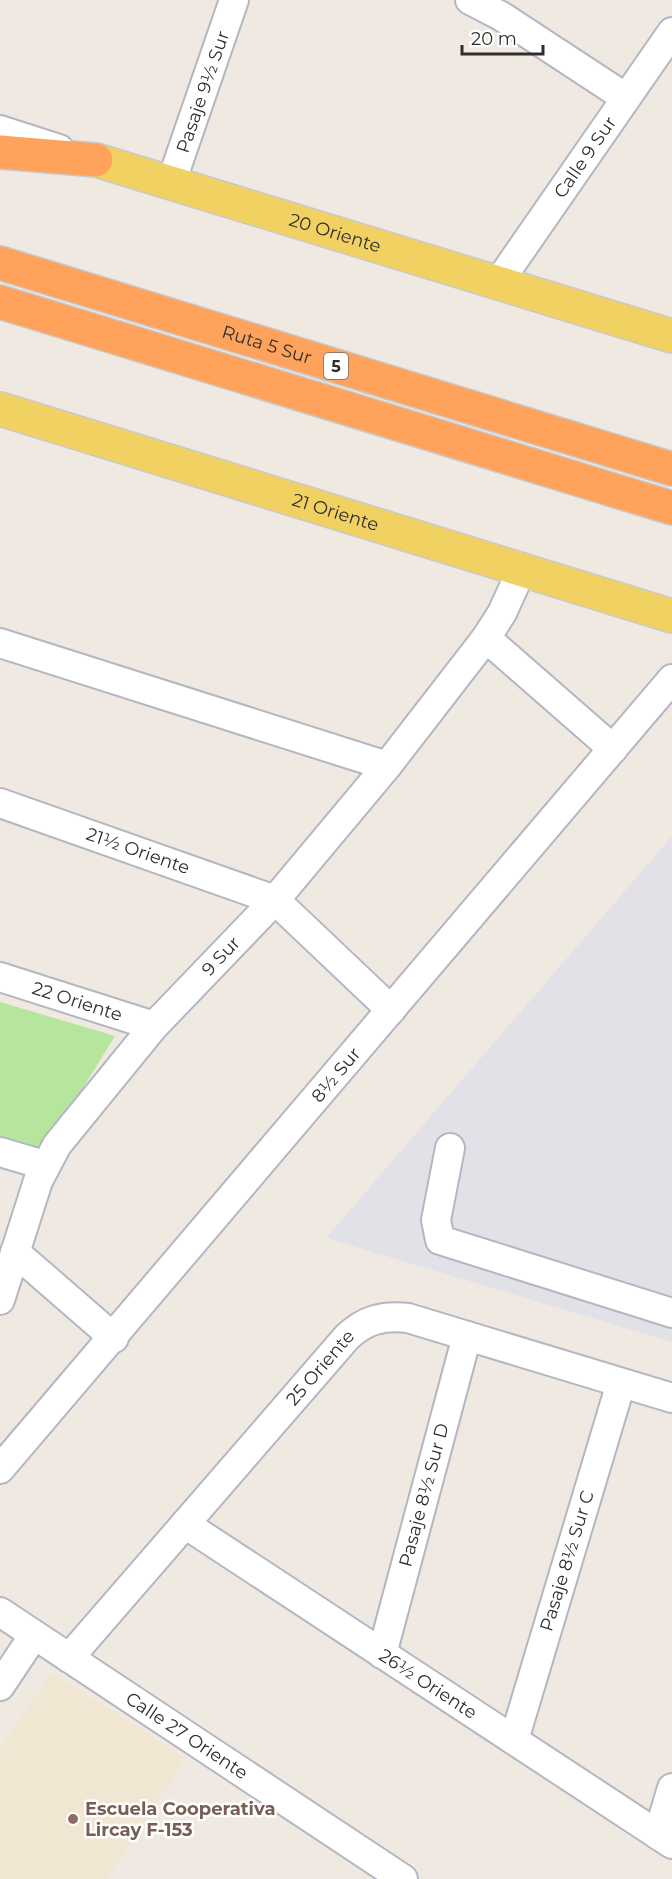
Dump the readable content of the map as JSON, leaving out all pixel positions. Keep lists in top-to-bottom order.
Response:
{
  "streets": {
    "highway": ["Ruta 5 Sur", "5"],
    "main road": ["20 Oriente", "21 Oriente"],
    "street": [
      "Pasaje 9½ Sur",
      "Calle 9 Sur",
      "21½ Oriente",
      "9 Sur",
      "22 Oriente",
      "8½ Sur",
      "25 Oriente",
      "Pasaje 8½ Sur D",
      "Pasaje 8½ Sur C",
      "26½ Oriente",
      "Calle 27 Oriente"
    ]
  },
  "crossings": [
    ["Pasaje 9½ Sur", "20 Oriente"],
    ["Calle 9 Sur", "20 Oriente"],
    ["21 Oriente", "9 Sur"],
    ["21½ Oriente", "9 Sur"],
    ["9 Sur", "22 Oriente"],
    ["25 Oriente", "Pasaje 8½ Sur D"],
    ["25 Oriente", "Pasaje 8½ Sur C"],
    ["25 Oriente", "26½ Oriente"],
    ["25 Oriente", "Calle 27 Oriente"],
    ["Pasaje 8½ Sur D", "26½ Oriente"],
    ["Pasaje 8½ Sur C", "26½ Oriente"]
  ],
  "places": ["Escuela Cooperativa Lircay F-153"],
  "scale_bar": "20 m"
}
